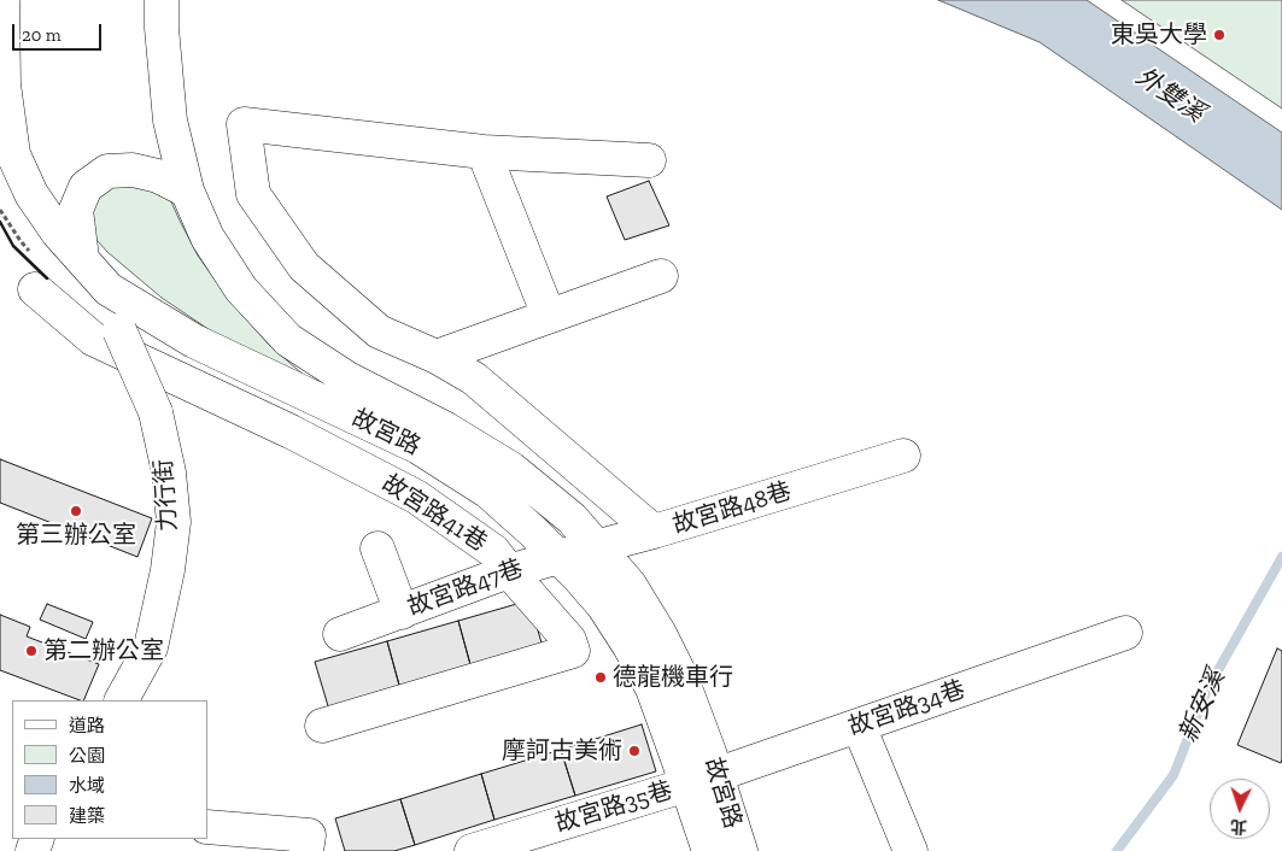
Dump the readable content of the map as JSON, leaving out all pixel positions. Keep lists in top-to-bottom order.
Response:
{
  "streets": {
    "street": [
      "故宮路",
      "力行街",
      "故宮路48巷",
      "故宮路41巷",
      "故宮路47巷",
      "故宮路34巷",
      "故宮路35巷"
    ]
  },
  "crossings": [
    ["故宮路", "力行街"],
    ["故宮路", "故宮路48巷"],
    ["故宮路", "故宮路47巷"],
    ["故宮路", "故宮路34巷"],
    ["故宮路", "故宮路35巷"],
    ["故宮路48巷", "故宮路47巷"],
    ["故宮路41巷", "故宮路47巷"],
    ["故宮路34巷", "故宮路35巷"]
  ],
  "water": ["外雙溪", "新安溪"],
  "places": [
    "東吳大學",
    "第三辦公室",
    "第二辦公室",
    "德龍機車行",
    "摩訶古美術"
  ],
  "legend": [
    "道路",
    "公園",
    "水域",
    "建築"
  ],
  "scale_bar": "20 m",
  "north": "bottom"
}
